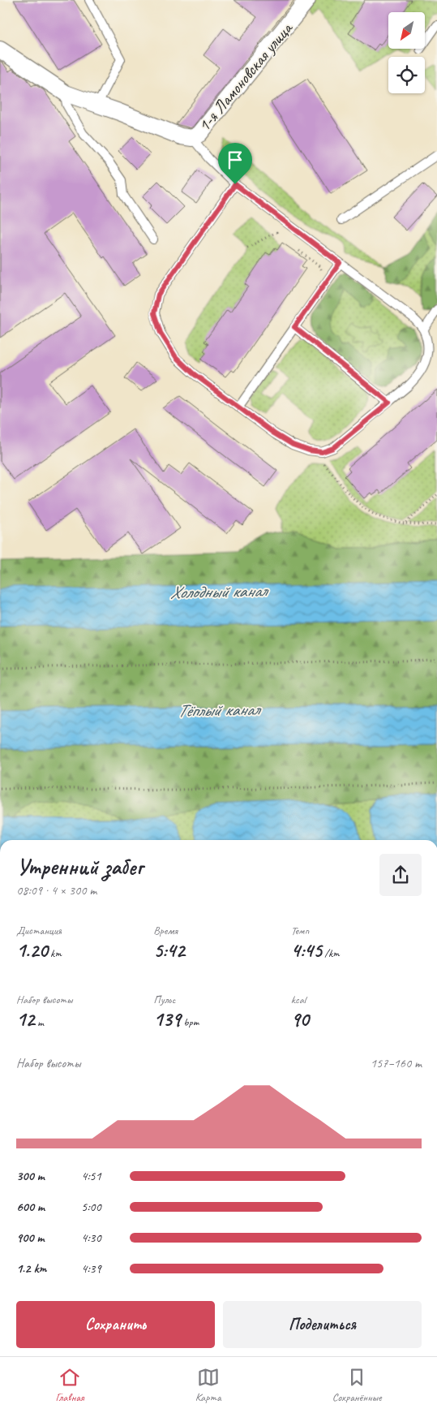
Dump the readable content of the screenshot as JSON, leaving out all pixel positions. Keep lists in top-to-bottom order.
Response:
{
  "streets": {
    "street": ["1-я Ламоновская улица"]
  },
  "water": ["Холодный канал", "Тёплый канал"],
  "north": "bottom left",
  "page": {
    "heading": ["Утренний забег", "08:09 · 4 × 300 m"],
    "stats": [
      ["Дистанция", "1.20 km"],
      ["Время", "5:42"],
      ["Темп", "4:45 /km"],
      ["Набор высоты", "12 m"],
      ["Пульс", "139 bpm"],
      ["kcal", "90"]
    ],
    "chart": ["Набор высоты", "157–160 m"],
    "list": [
      {
        "name": "300 m",
        "note": "4:51"
      },
      {
        "name": "600 m",
        "note": "5:00"
      },
      {
        "name": "900 m",
        "note": "4:30"
      },
      {
        "name": "1.2 km",
        "note": "4:39"
      }
    ],
    "buttons": ["Сохранить", "Поделиться"],
    "tabs": ["Главная", "Карта", "Сохранённые"]
  }
}
